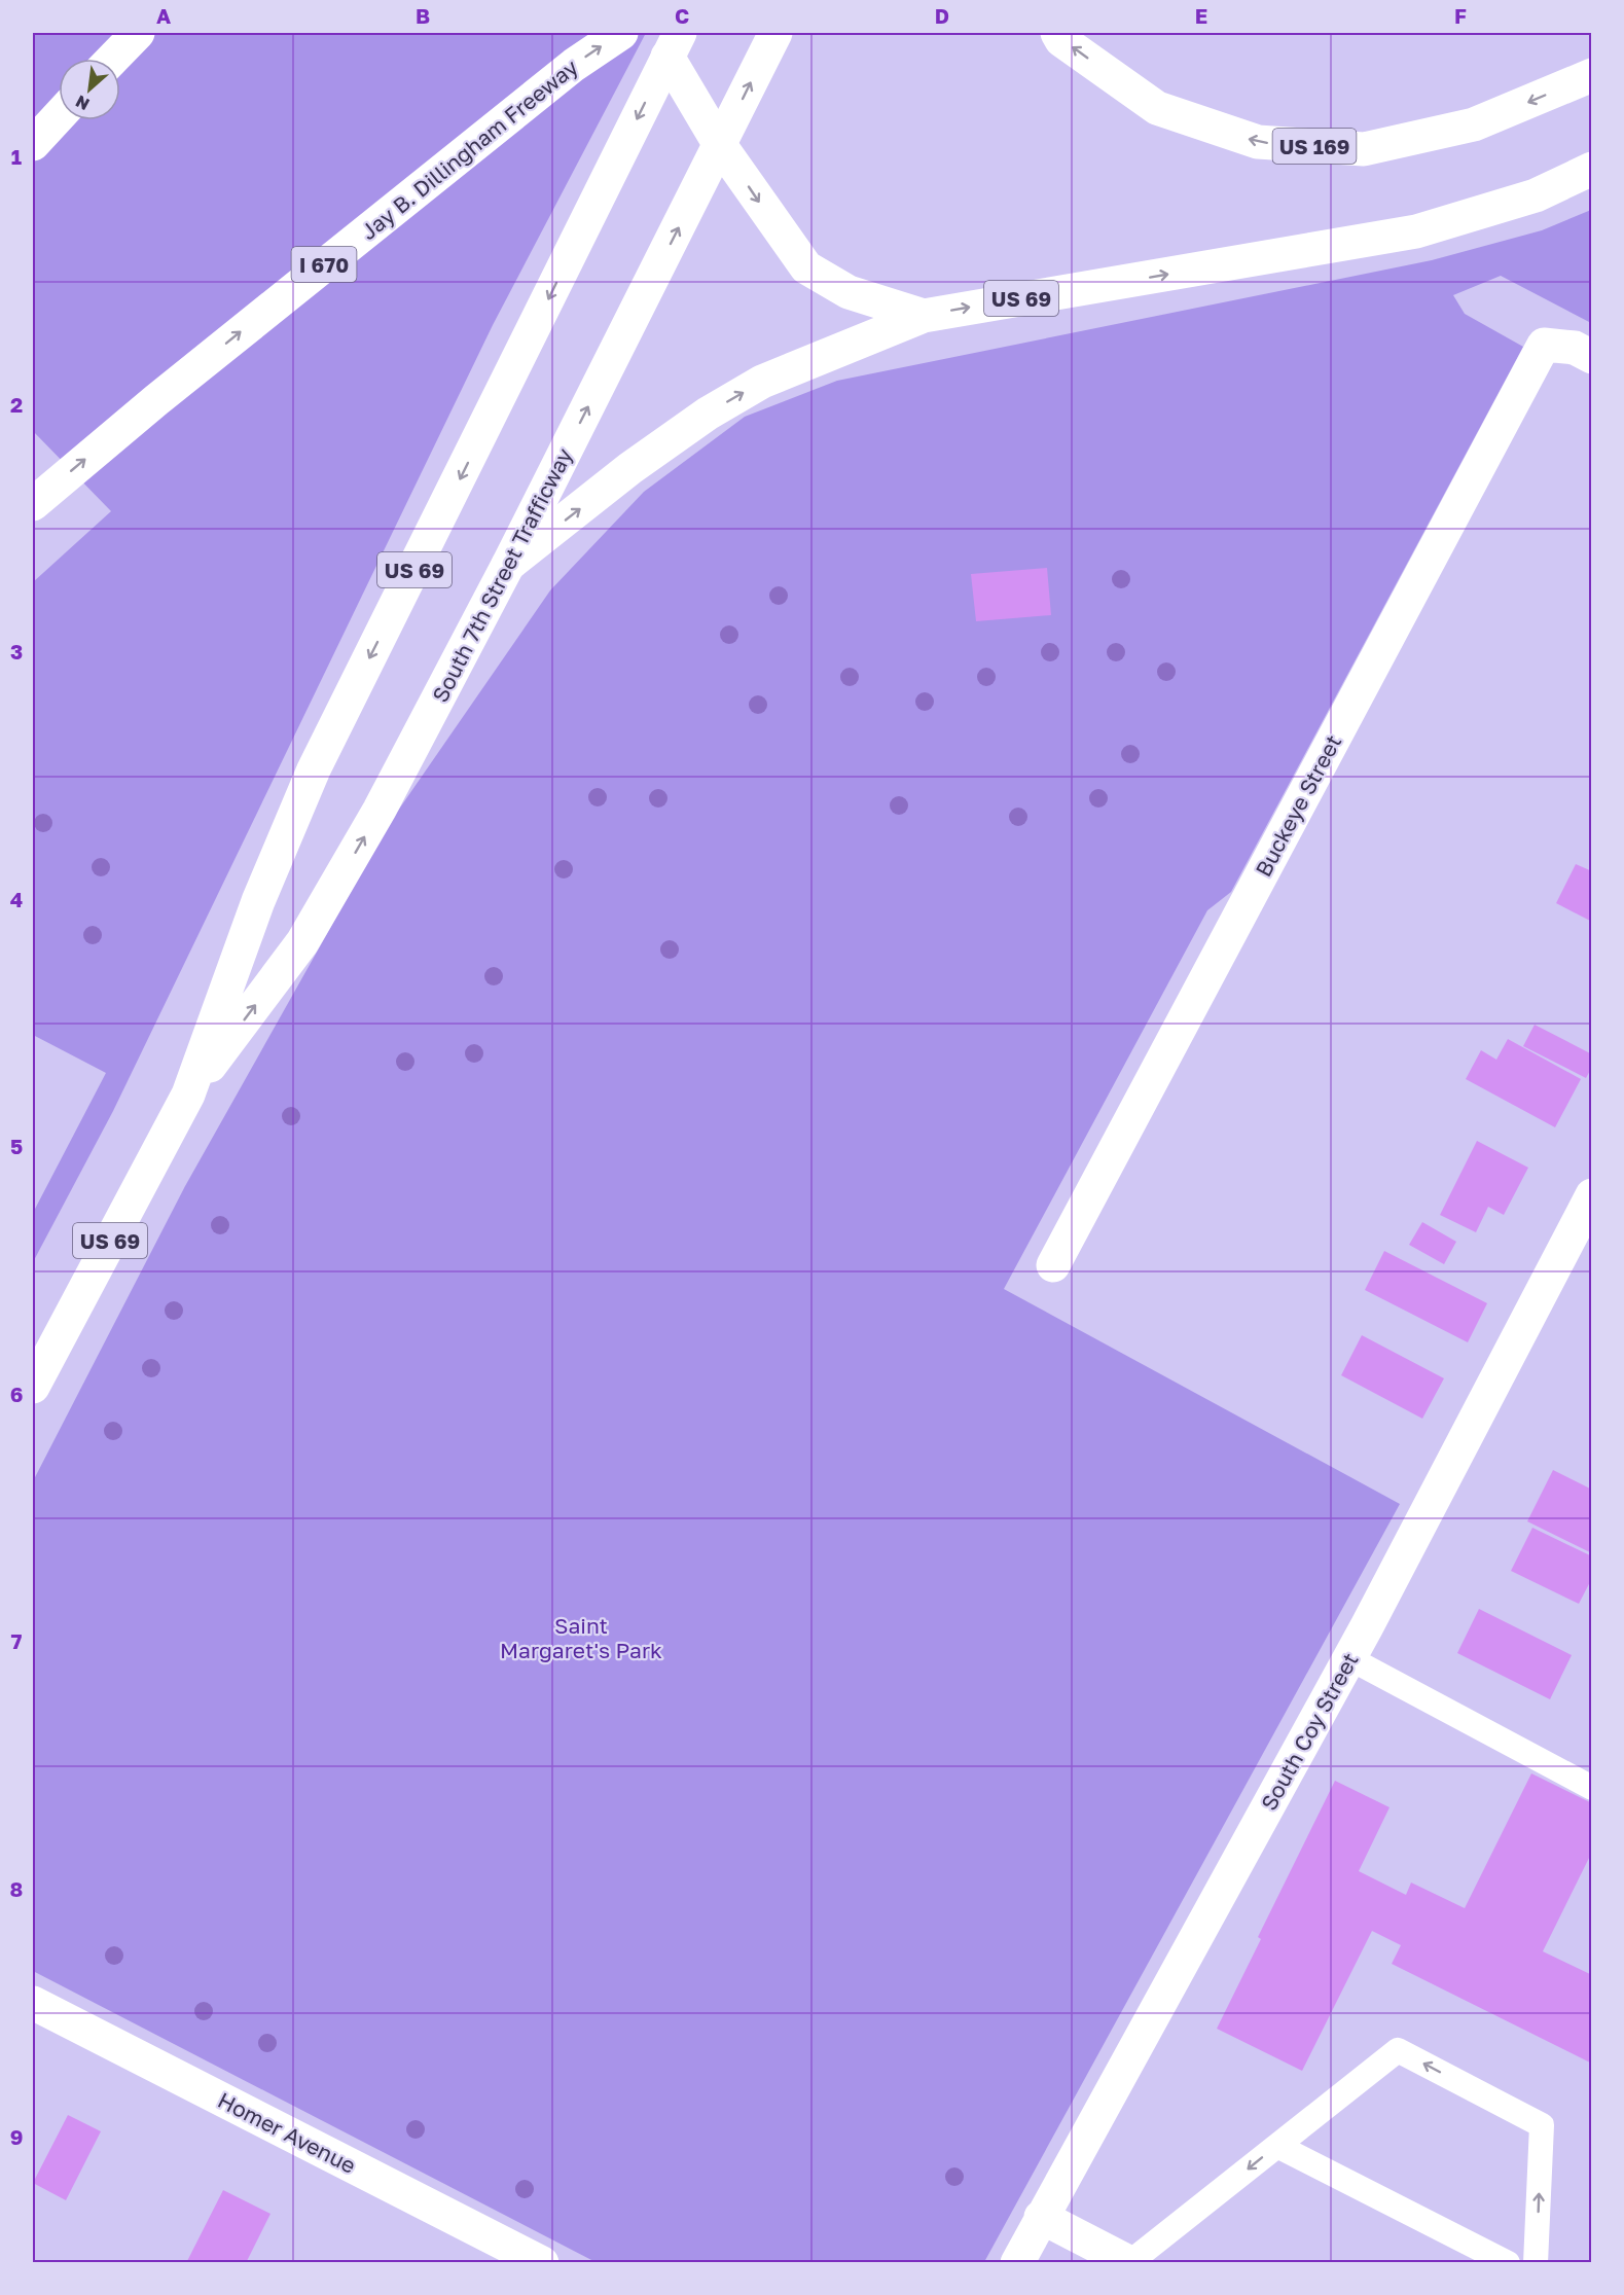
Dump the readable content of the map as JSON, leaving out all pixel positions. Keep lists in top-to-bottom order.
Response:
{
  "streets": {
    "main road": [
      "US 169",
      "Jay B. Dillingham Freeway",
      "I 670",
      "US 69",
      "South 7th Street Trafficway",
      "Buckeye Street",
      "South Coy Street",
      "Homer Avenue"
    ]
  },
  "crossings": [
    ["US 69", "South 7th Street Trafficway"]
  ],
  "one_way": ["Jay B. Dillingham Freeway"],
  "parks": ["Saint Margaret's Park"],
  "north": "bottom left",
  "grid": {
    "columns": [
      "A",
      "B",
      "C",
      "D",
      "E",
      "F"
    ],
    "rows": [
      "1",
      "2",
      "3",
      "4",
      "5",
      "6",
      "7",
      "8",
      "9"
    ]
  }
}
